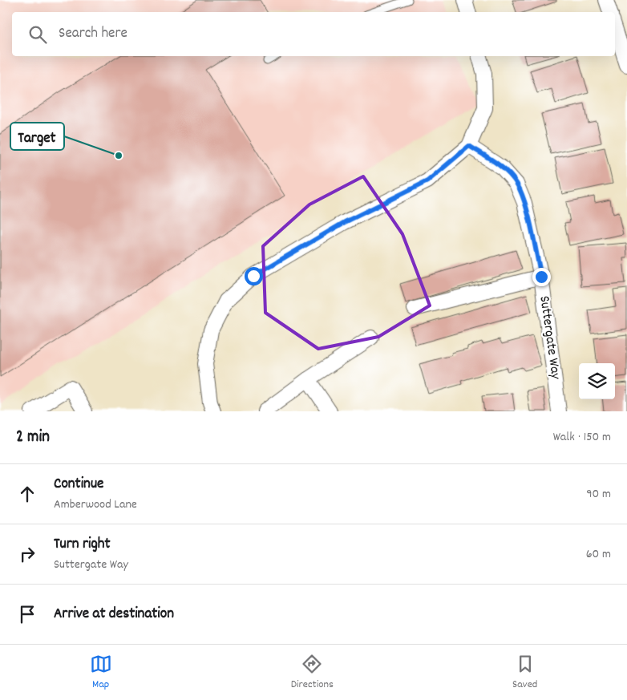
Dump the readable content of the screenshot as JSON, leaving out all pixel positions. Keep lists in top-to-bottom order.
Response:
{
  "streets": {
    "street": ["Suttergate Way"]
  },
  "places": ["Target"],
  "page": {
    "search": "Search here",
    "heading": ["2 min", "Walk · 150 m"],
    "list": [
      ["Continue", "Amberwood Lane", "90 m"],
      ["Turn right", "Suttergate Way", "60 m"],
      "Arrive at destination"
    ],
    "nav": ["Map", "Directions", "Saved"]
  }
}
